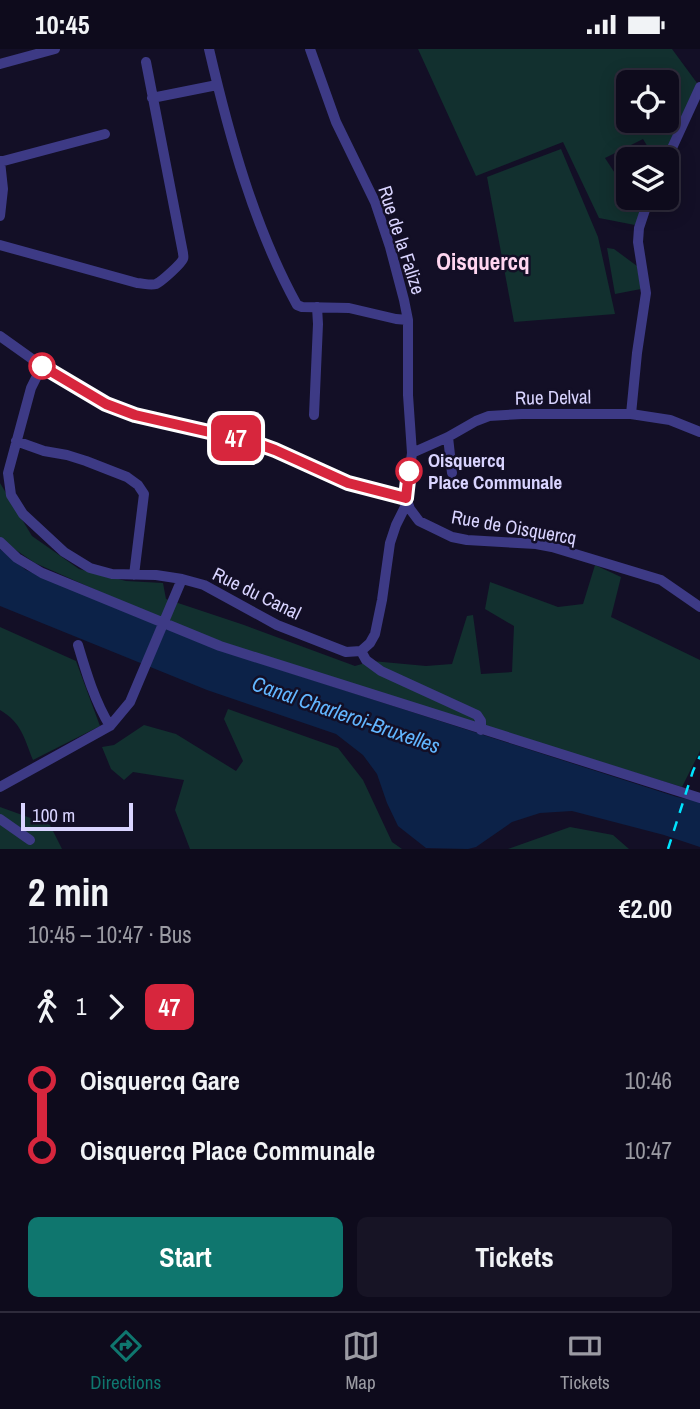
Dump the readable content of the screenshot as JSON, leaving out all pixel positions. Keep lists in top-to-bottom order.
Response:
{
  "streets": {
    "street": [
      "Rue de la Falize",
      "Rue Delval",
      "Rue de Oisquercq",
      "Rue du Canal"
    ]
  },
  "crossings": [
    ["Rue de la Falize", "Rue Delval"],
    ["Rue de la Falize", "Rue de Oisquercq"]
  ],
  "districts": ["Oisquercq"],
  "water": ["Canal Charleroi-Bruxelles"],
  "places": ["Oisquercq Place Communale"],
  "lines": ["bus line 47"],
  "scale_bar": "100 m",
  "page": {
    "status": "10:45",
    "on_map": "47",
    "scale": "100 m",
    "heading": ["2 min", "10:45 – 10:47 · Bus", "€2.00"],
    "legs": ["1", "47"],
    "list": [
      {
        "name": "Oisquercq Gare",
        "value": "10:46"
      },
      {
        "name": "Oisquercq Place Communale",
        "value": "10:47"
      }
    ],
    "buttons": ["Start", "Tickets"],
    "tabs": ["Directions", "Map", "Tickets"]
  }
}
